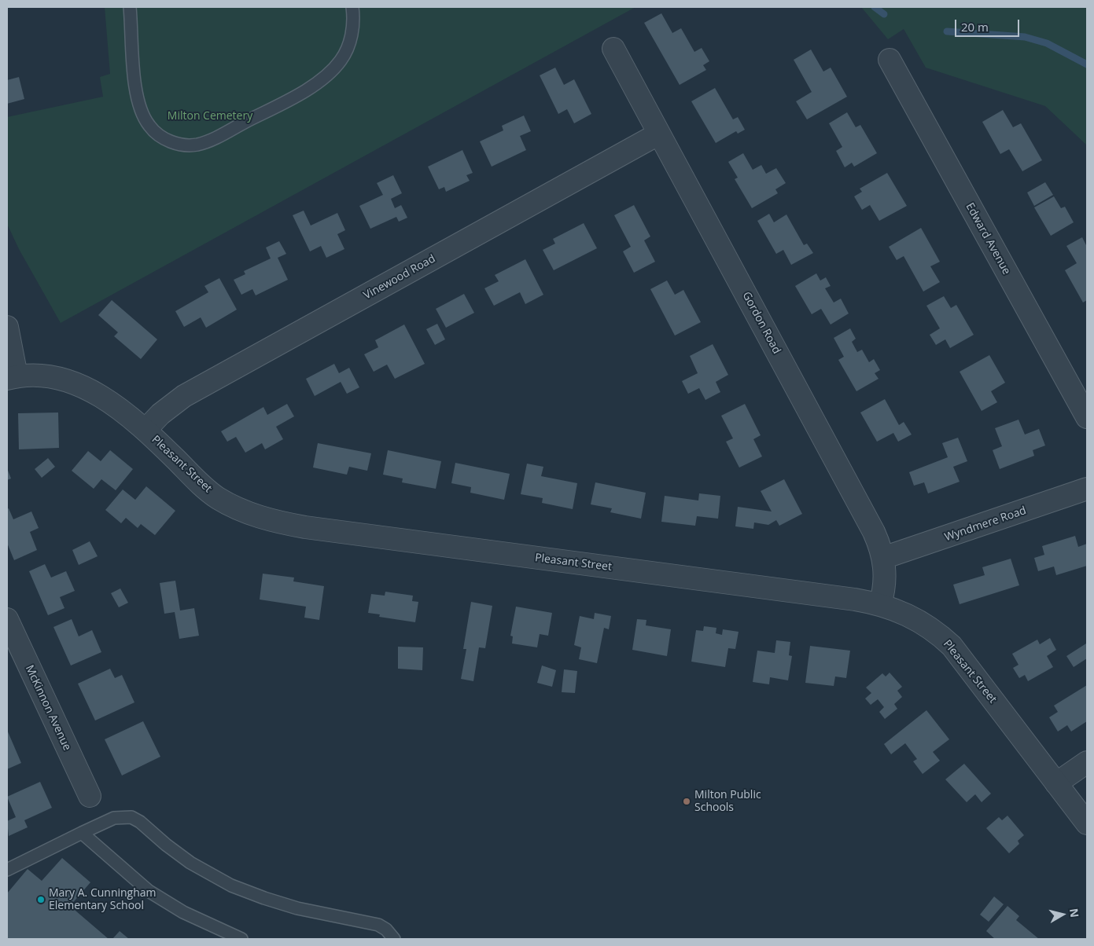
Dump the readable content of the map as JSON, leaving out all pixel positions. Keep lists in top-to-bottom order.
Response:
{
  "streets": {
    "street": [
      "Edward Avenue",
      "Vinewood Road",
      "Gordon Road",
      "Pleasant Street",
      "Wyndmere Road",
      "McKinnon Avenue"
    ]
  },
  "crossings": [
    ["Vinewood Road", "Gordon Road"],
    ["Vinewood Road", "Pleasant Street"],
    ["Gordon Road", "Pleasant Street"],
    ["Gordon Road", "Wyndmere Road"]
  ],
  "parks": ["Milton Cemetery"],
  "places": ["Milton Public Schools", "Mary A. Cunningham Elementary School"],
  "scale_bar": "20 m",
  "north": "right"
}
